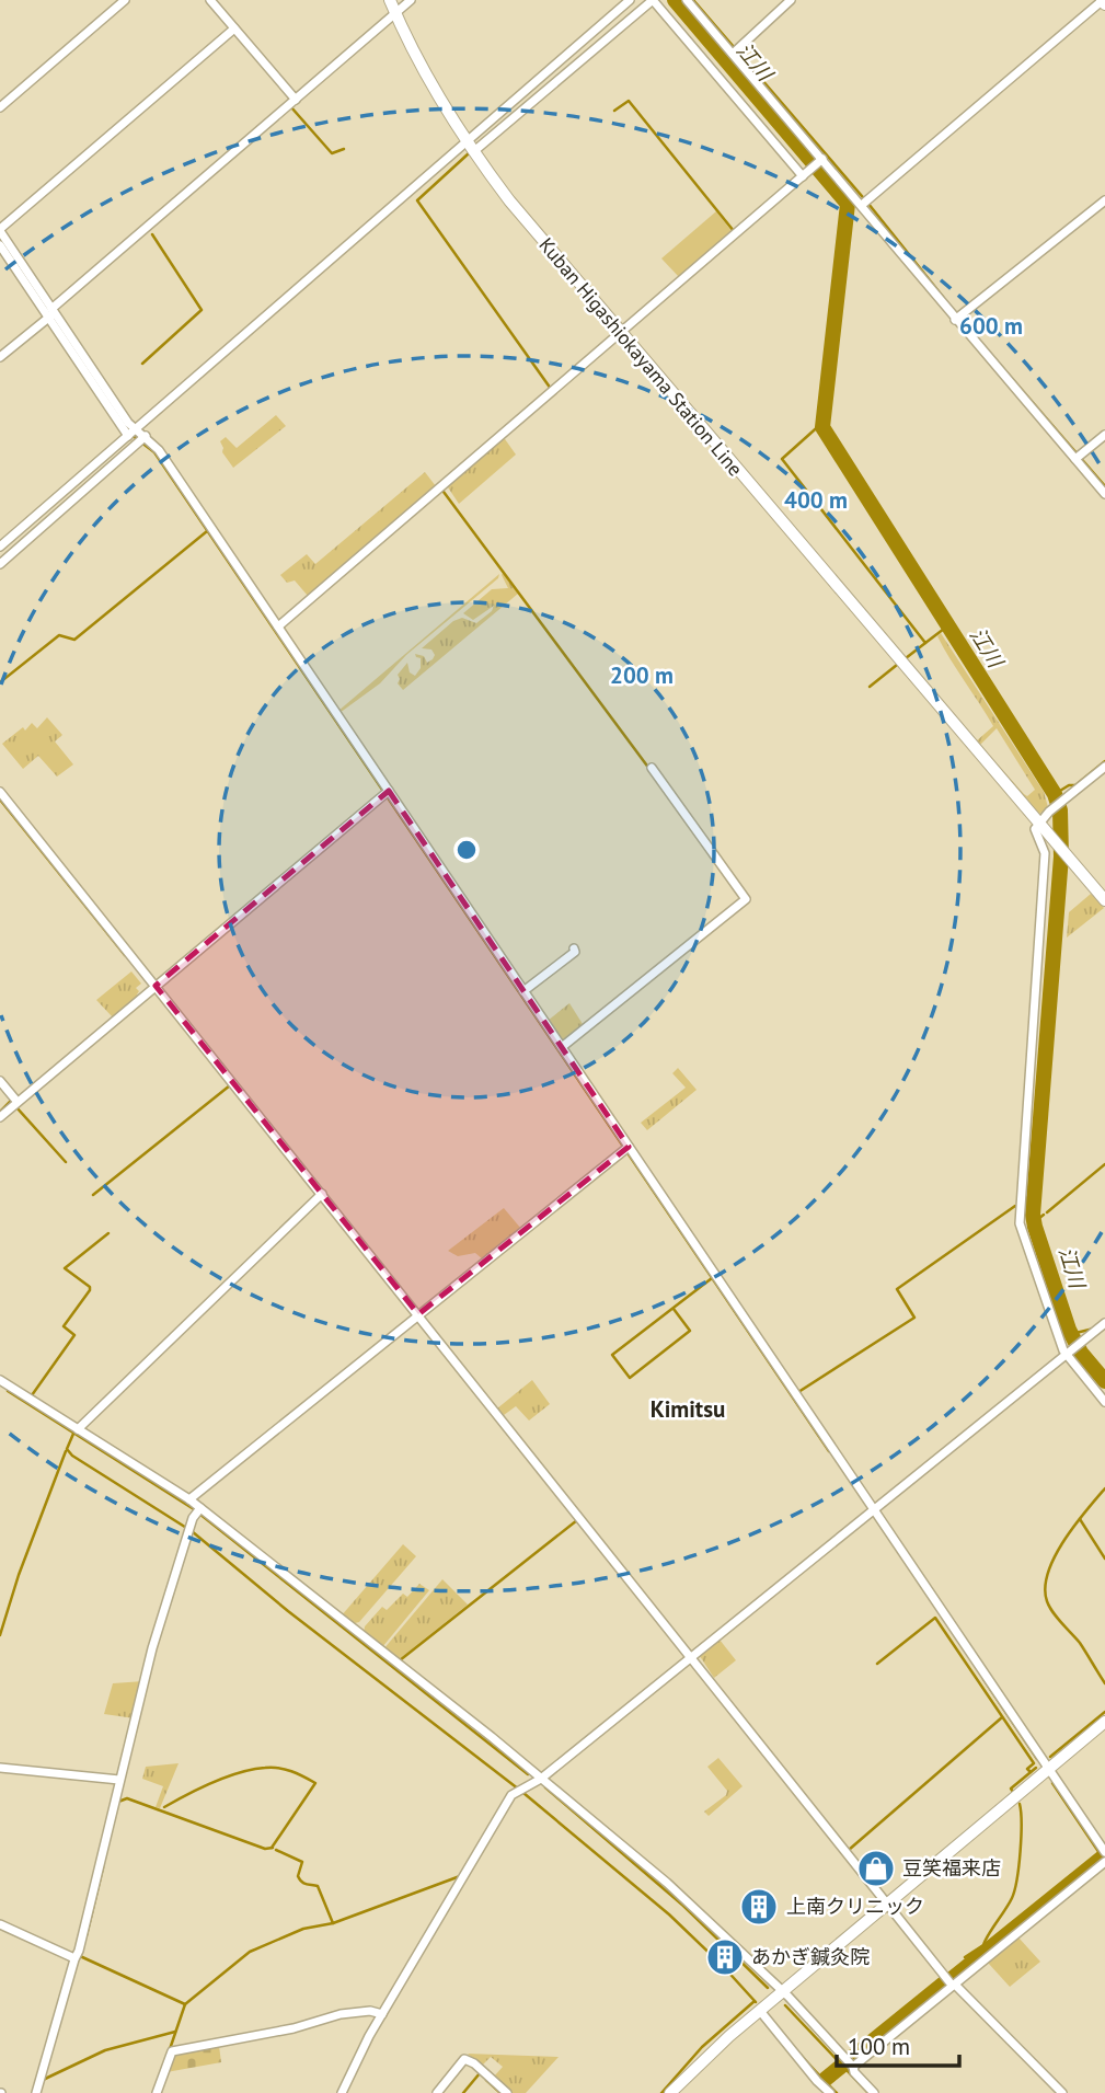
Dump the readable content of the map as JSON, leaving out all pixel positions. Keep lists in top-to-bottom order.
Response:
{
  "streets": {
    "main road": ["Kuban Higashiokayama Station Line"]
  },
  "districts": ["Kimitsu"],
  "water": ["江川"],
  "places": {
    "shop": ["豆笑福来店"],
    "building": ["上南クリニック", "あかぎ鍼灸院"]
  },
  "scale_bar": "100 m",
  "rings": ["600 m", "400 m", "200 m"]
}
